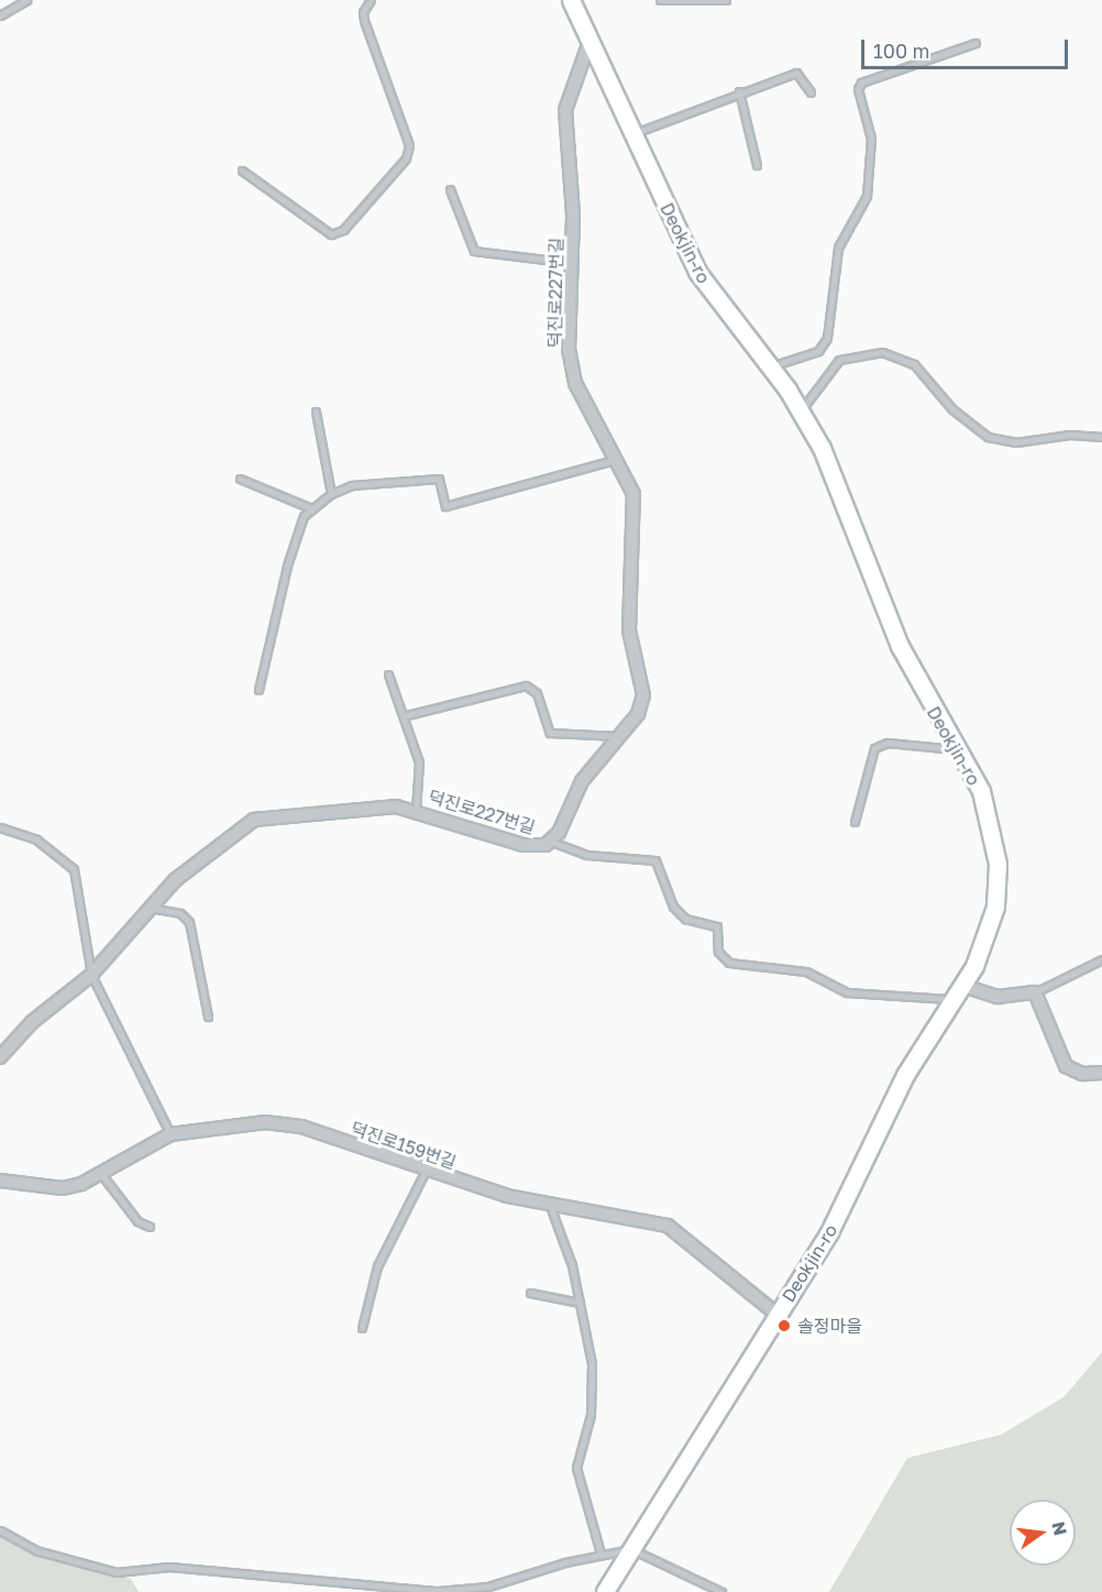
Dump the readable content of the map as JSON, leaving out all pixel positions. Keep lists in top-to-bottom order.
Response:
{
  "streets": {
    "street": ["Deokjin-ro", "덕진로227번길", "덕진로159번길"]
  },
  "crossings": [
    ["Deokjin-ro", "덕진로227번길"],
    ["Deokjin-ro", "덕진로159번길"]
  ],
  "places": ["솔정마을"],
  "scale_bar": "100 m",
  "north": "right"
}
